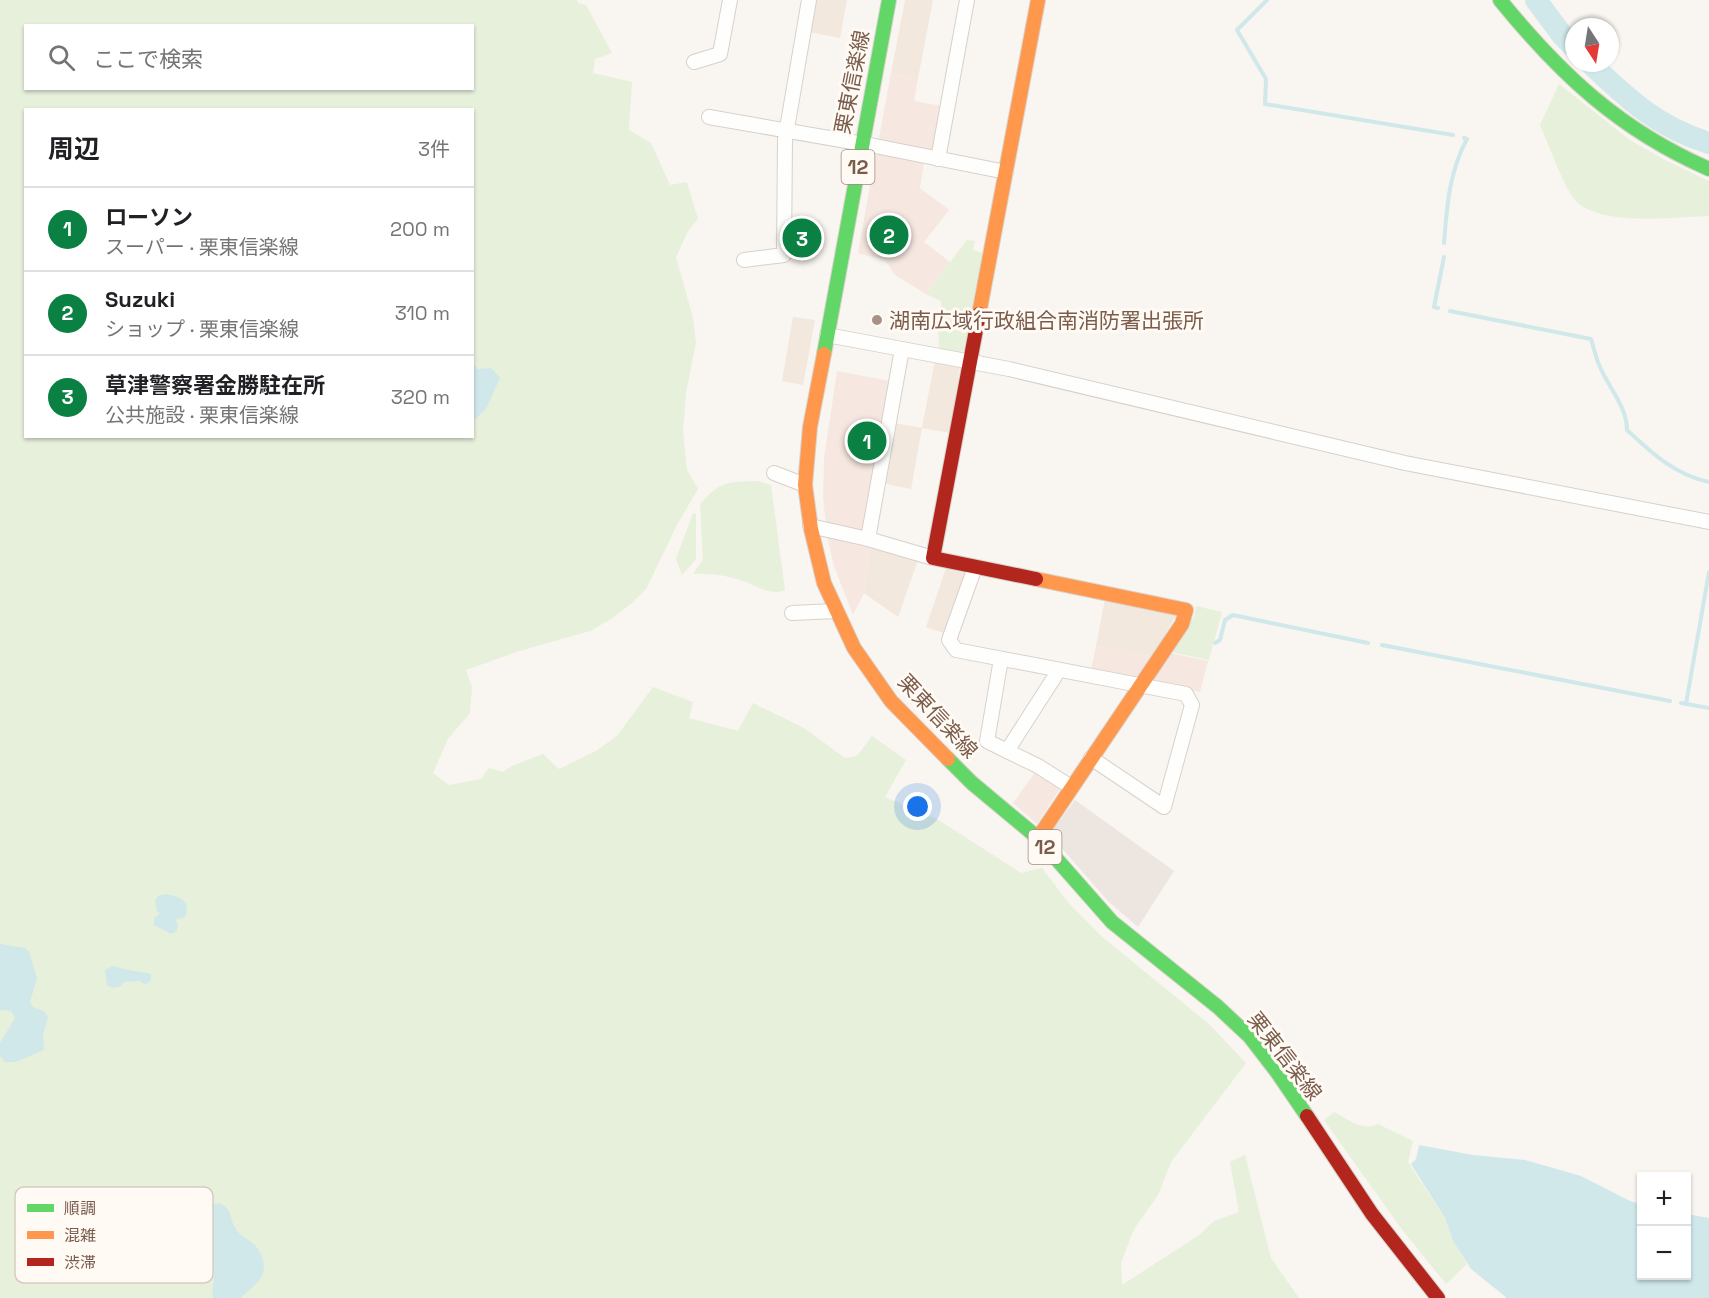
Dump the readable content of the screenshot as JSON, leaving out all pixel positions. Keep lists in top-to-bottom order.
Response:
{
  "streets": {
    "main road": ["栗東信楽線", "12"]
  },
  "places": ["湖南広域行政組合南消防署出張所"],
  "legend": ["順調", "混雑", "渋滞"],
  "north": "bottom",
  "page": {
    "search": "ここで検索",
    "heading": ["周辺", "3件"],
    "list": [
      {
        "mark": "1",
        "name": "ローソン",
        "note": "スーパー · 栗東信楽線",
        "value": "200 m"
      },
      {
        "mark": "2",
        "name": "Suzuki",
        "note": "ショップ · 栗東信楽線",
        "value": "310 m"
      },
      {
        "mark": "3",
        "name": "草津警察署金勝駐在所",
        "note": "公共施設 · 栗東信楽線",
        "value": "320 m"
      }
    ],
    "pins": ["2", "3", "1"],
    "map_buttons": ["+", "−"]
  }
}
